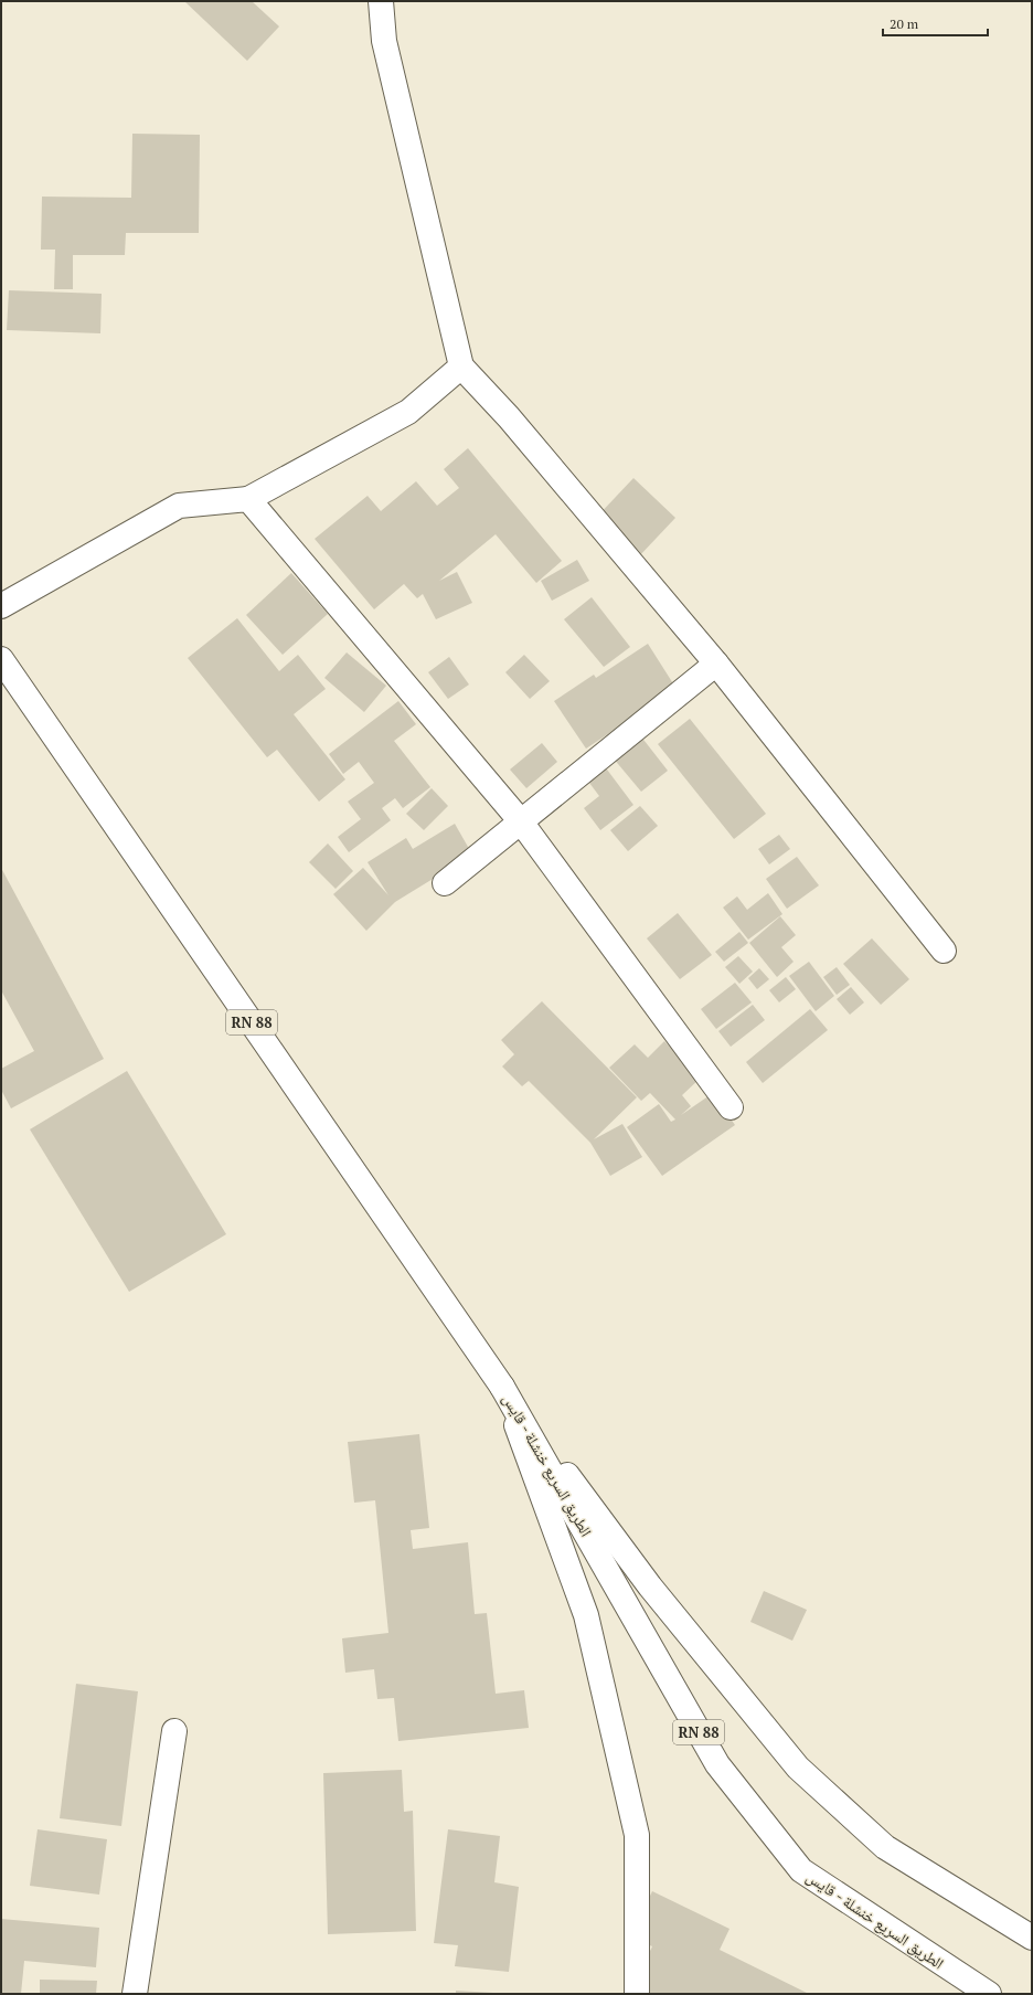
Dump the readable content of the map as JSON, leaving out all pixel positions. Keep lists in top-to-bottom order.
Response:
{
  "streets": {
    "main road": ["RN 88", "الطريق السريع خنشلة - قايس"]
  },
  "crossings": [
    ["RN 88", "الطريق السريع خنشلة - قايس"]
  ],
  "scale_bar": "20 m"
}
